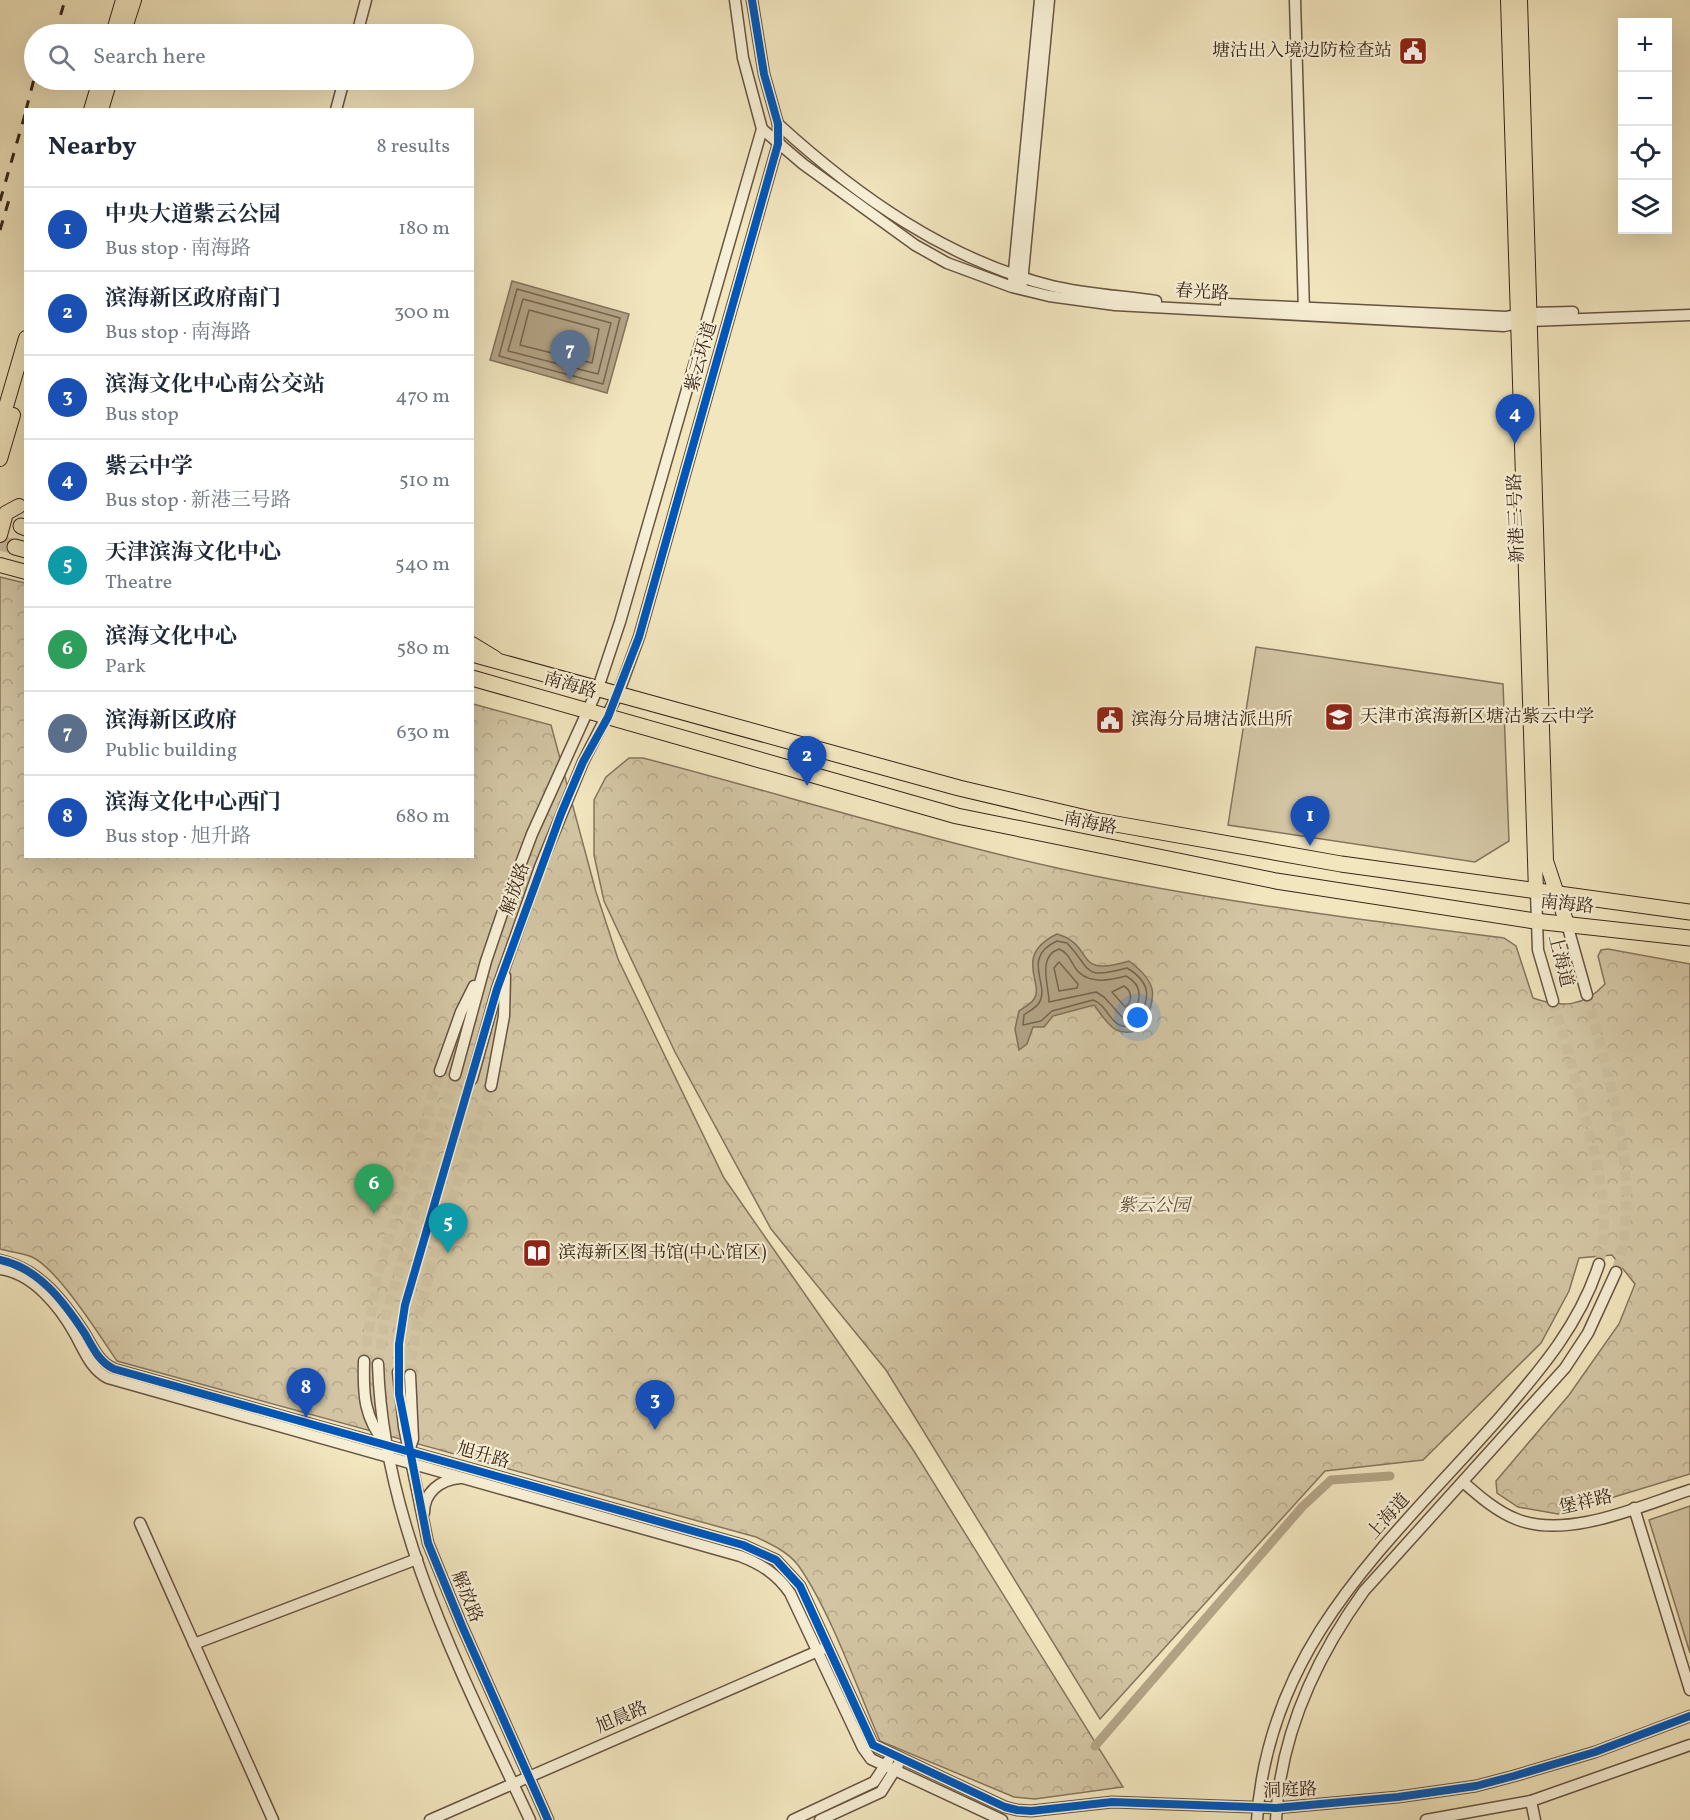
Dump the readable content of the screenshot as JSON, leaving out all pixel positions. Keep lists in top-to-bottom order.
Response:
{
  "streets": {
    "highway": ["南海路"],
    "main road": ["新港三号路"],
    "street": [
      "春光路",
      "紫云环道",
      "解放路",
      "上海道",
      "旭升路",
      "堡祥路",
      "旭晨路",
      "洞庭路"
    ]
  },
  "crossings": [
    ["春光路", "紫云环道"],
    ["春光路", "新港三号路"],
    ["紫云环道", "南海路"],
    ["紫云环道", "解放路"],
    ["新港三号路", "南海路"],
    ["新港三号路", "上海道"],
    ["南海路", "解放路"],
    ["南海路", "上海道"],
    ["解放路", "旭升路"],
    ["解放路", "旭晨路"],
    ["上海道", "堡祥路"],
    ["上海道", "洞庭路"],
    ["旭升路", "旭晨路"],
    ["旭升路", "洞庭路"]
  ],
  "parks": ["紫云公园"],
  "places": {
    "public building": ["塘沽出入境边防检查站", "滨海分局塘沽派出所"],
    "school or university": ["天津市滨海新区塘沽紫云中学"],
    "library": ["滨海新区图书馆(中心馆区)"]
  },
  "page": {
    "map_buttons": ["+", "−"],
    "search": "Search here",
    "heading": ["Nearby", "8 results"],
    "list": [
      {
        "mark": "1",
        "name": "中央大道紫云公园",
        "note": "Bus stop · 南海路",
        "value": "180 m"
      },
      {
        "mark": "2",
        "name": "滨海新区政府南门",
        "note": "Bus stop · 南海路",
        "value": "300 m"
      },
      {
        "mark": "3",
        "name": "滨海文化中心南公交站",
        "note": "Bus stop",
        "value": "470 m"
      },
      {
        "mark": "4",
        "name": "紫云中学",
        "note": "Bus stop · 新港三号路",
        "value": "510 m"
      },
      {
        "mark": "5",
        "name": "天津滨海文化中心",
        "note": "Theatre",
        "value": "540 m"
      },
      {
        "mark": "6",
        "name": "滨海文化中心",
        "note": "Park",
        "value": "580 m"
      },
      {
        "mark": "7",
        "name": "滨海新区政府",
        "note": "Public building",
        "value": "630 m"
      },
      {
        "mark": "8",
        "name": "滨海文化中心西门",
        "note": "Bus stop · 旭升路",
        "value": "680 m"
      }
    ],
    "pins": [
      "7",
      "4",
      "2",
      "1",
      "6",
      "5",
      "8",
      "3"
    ]
  }
}
